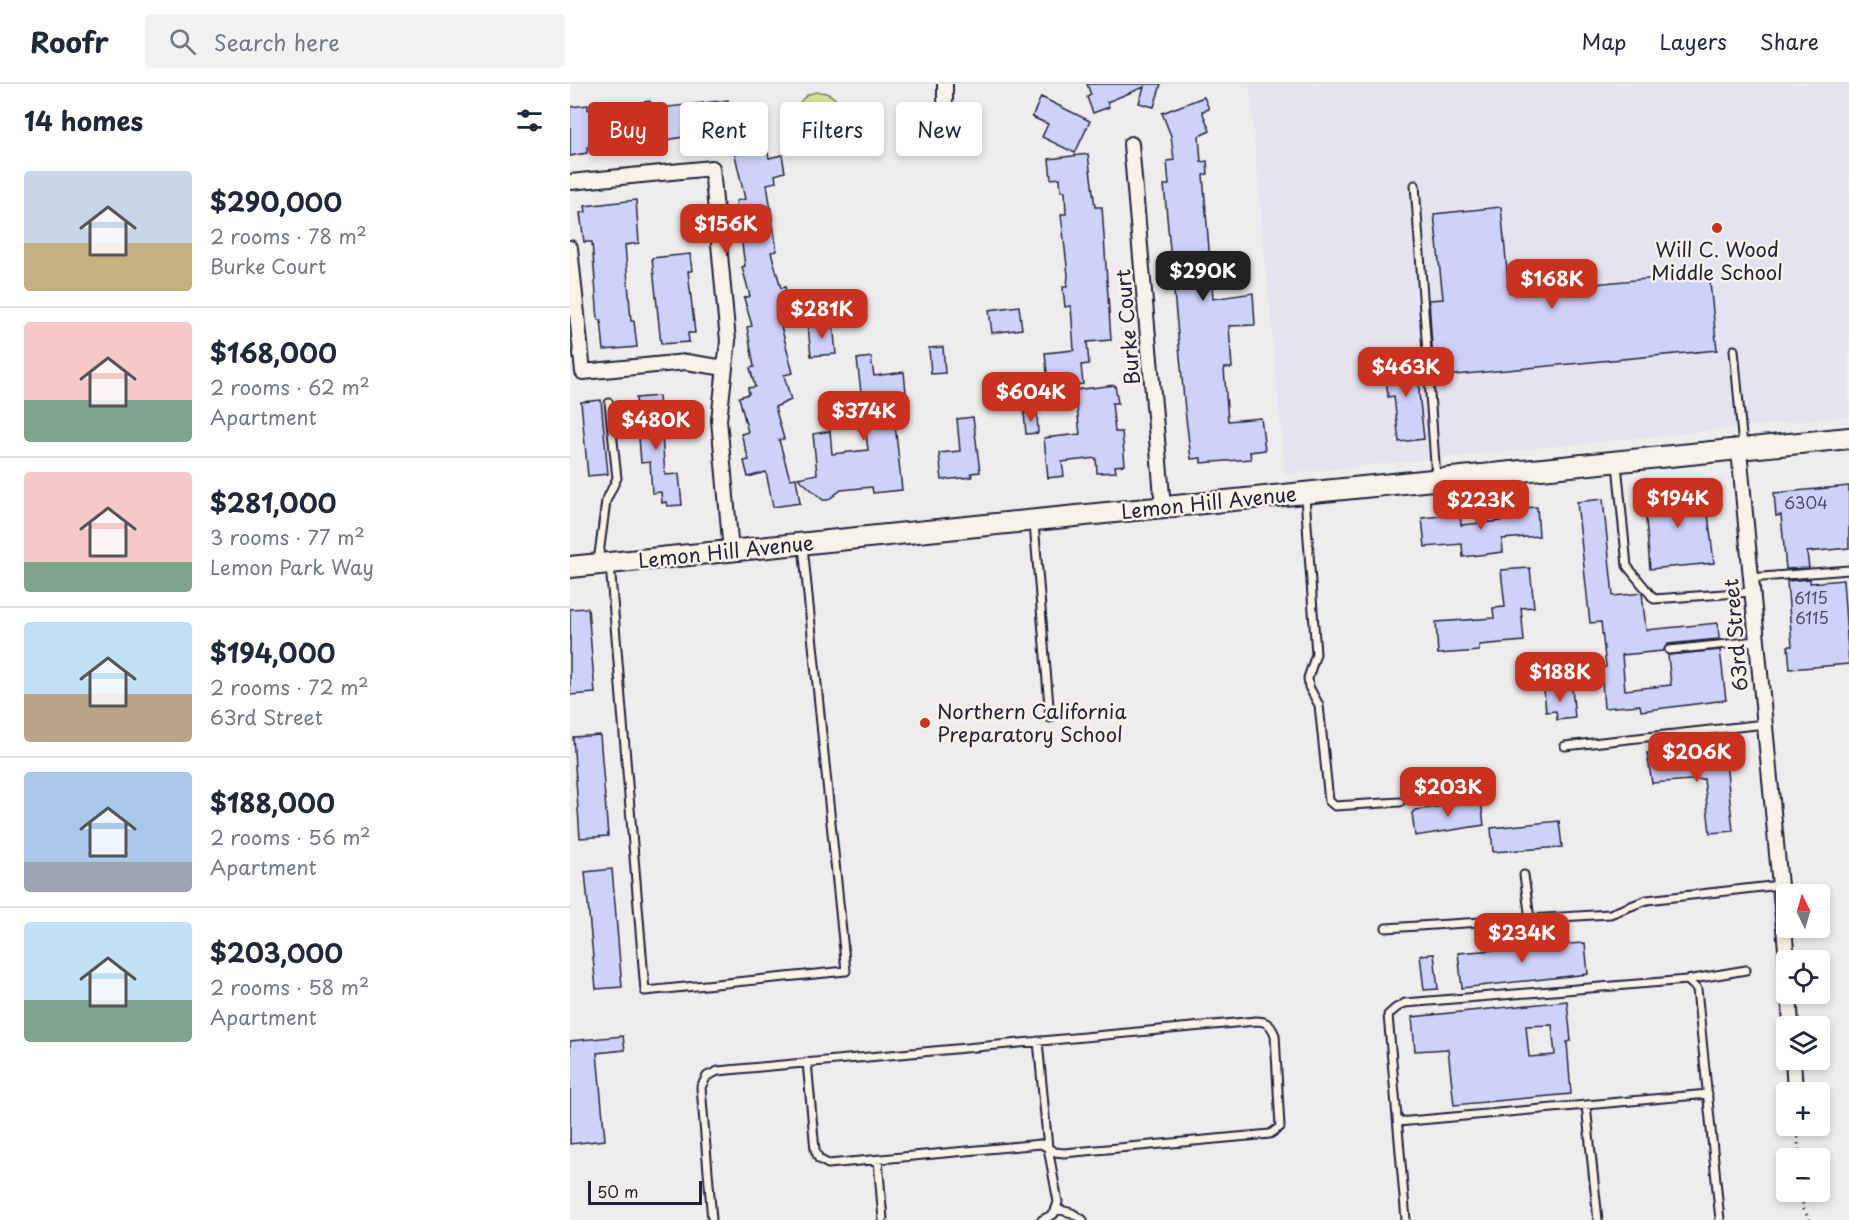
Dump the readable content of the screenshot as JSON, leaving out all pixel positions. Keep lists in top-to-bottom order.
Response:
{
  "streets": {
    "street": ["Burke Court", "Lemon Hill Avenue", "63rd Street"]
  },
  "crossings": [
    ["Burke Court", "Lemon Hill Avenue"],
    ["Lemon Hill Avenue", "63rd Street"]
  ],
  "places": ["Will C. Wood Middle School", "Northern California Preparatory School"],
  "house_numbers": ["6304", "6115", "6115"],
  "scale_bar": "50 m",
  "north": "top",
  "page": {
    "header": "Roofr",
    "search": "Search here",
    "nav": ["Map", "Layers", "Share"],
    "heading": "14 homes",
    "chip": [
      "Buy",
      "Rent",
      "Filters",
      "New"
    ],
    "list": [
      {
        "name": "$290,000",
        "note": "2 rooms · 78 m² · Burke Court"
      },
      {
        "name": "$168,000",
        "note": "2 rooms · 62 m² · Apartment"
      },
      {
        "name": "$281,000",
        "note": "3 rooms · 77 m² · Lemon Park Way"
      },
      {
        "name": "$194,000",
        "note": "2 rooms · 72 m² · 63rd Street"
      },
      {
        "name": "$188,000",
        "note": "2 rooms · 56 m² · Apartment"
      },
      {
        "name": "$203,000",
        "note": "2 rooms · 58 m² · Apartment"
      }
    ],
    "price": [
      "$156K",
      "$290K",
      "$168K",
      "$281K",
      "$463K",
      "$604K",
      "$374K",
      "$480K",
      "$194K",
      "$223K",
      "$188K",
      "$206K",
      "$203K",
      "$234K"
    ],
    "map_buttons": ["+", "−"],
    "scale": "50 m"
  }
}
